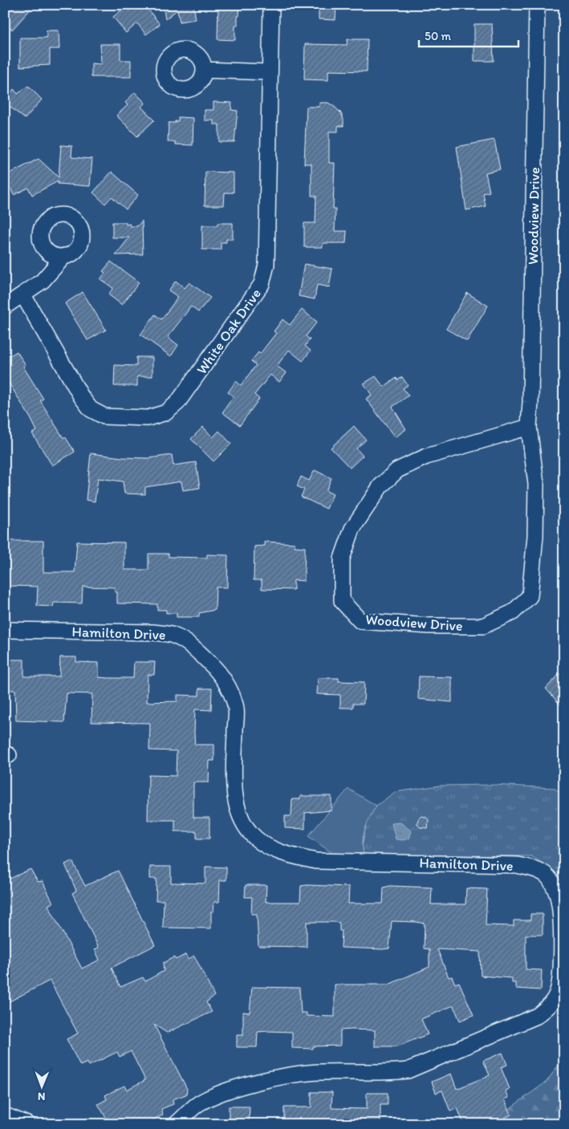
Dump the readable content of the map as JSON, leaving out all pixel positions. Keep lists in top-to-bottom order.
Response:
{
  "streets": {
    "street": ["Woodview Drive", "White Oak Drive", "Hamilton Drive"]
  },
  "scale_bar": "50 m",
  "north": "bottom"
}
